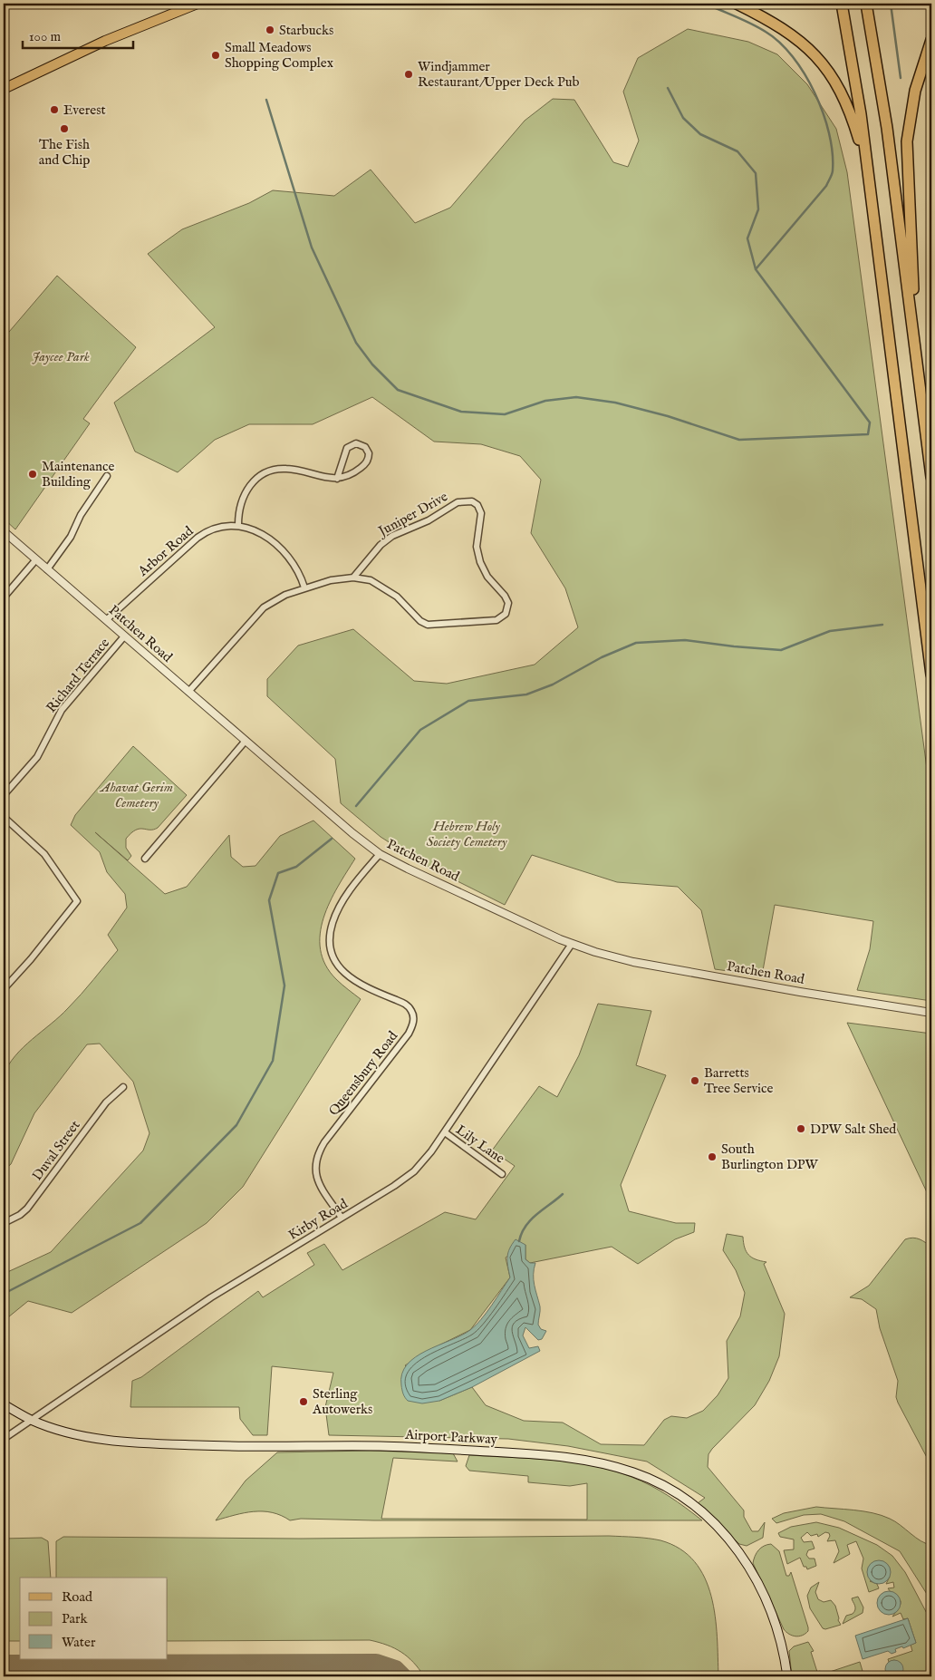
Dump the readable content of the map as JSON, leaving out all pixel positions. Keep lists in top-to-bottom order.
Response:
{
  "streets": {
    "main road": ["Airport Parkway"],
    "street": [
      "Juniper Drive",
      "Arbor Road",
      "Patchen Road",
      "Richard Terrace",
      "Queensbury Road",
      "Lily Lane",
      "Duval Street",
      "Kirby Road"
    ]
  },
  "crossings": [
    ["Juniper Drive", "Patchen Road"],
    ["Arbor Road", "Patchen Road"],
    ["Patchen Road", "Richard Terrace"],
    ["Patchen Road", "Queensbury Road"],
    ["Patchen Road", "Kirby Road"],
    ["Queensbury Road", "Kirby Road"],
    ["Lily Lane", "Kirby Road"],
    ["Kirby Road", "Airport Parkway"]
  ],
  "parks": ["Jaycee Park", "Ahavat Gerim Cemetery", "Hebrew Holy Society Cemetery"],
  "places": [
    "Starbucks",
    "Small Meadows Shopping Complex",
    "Windjammer Restaurant/Upper Deck Pub",
    "Everest",
    "The Fish and Chip",
    "Maintenance Building",
    "Barretts Tree Service",
    "DPW Salt Shed",
    "South Burlington DPW",
    "Sterling Autowerks"
  ],
  "legend": ["Road", "Park", "Water"],
  "scale_bar": "100 m"
}
